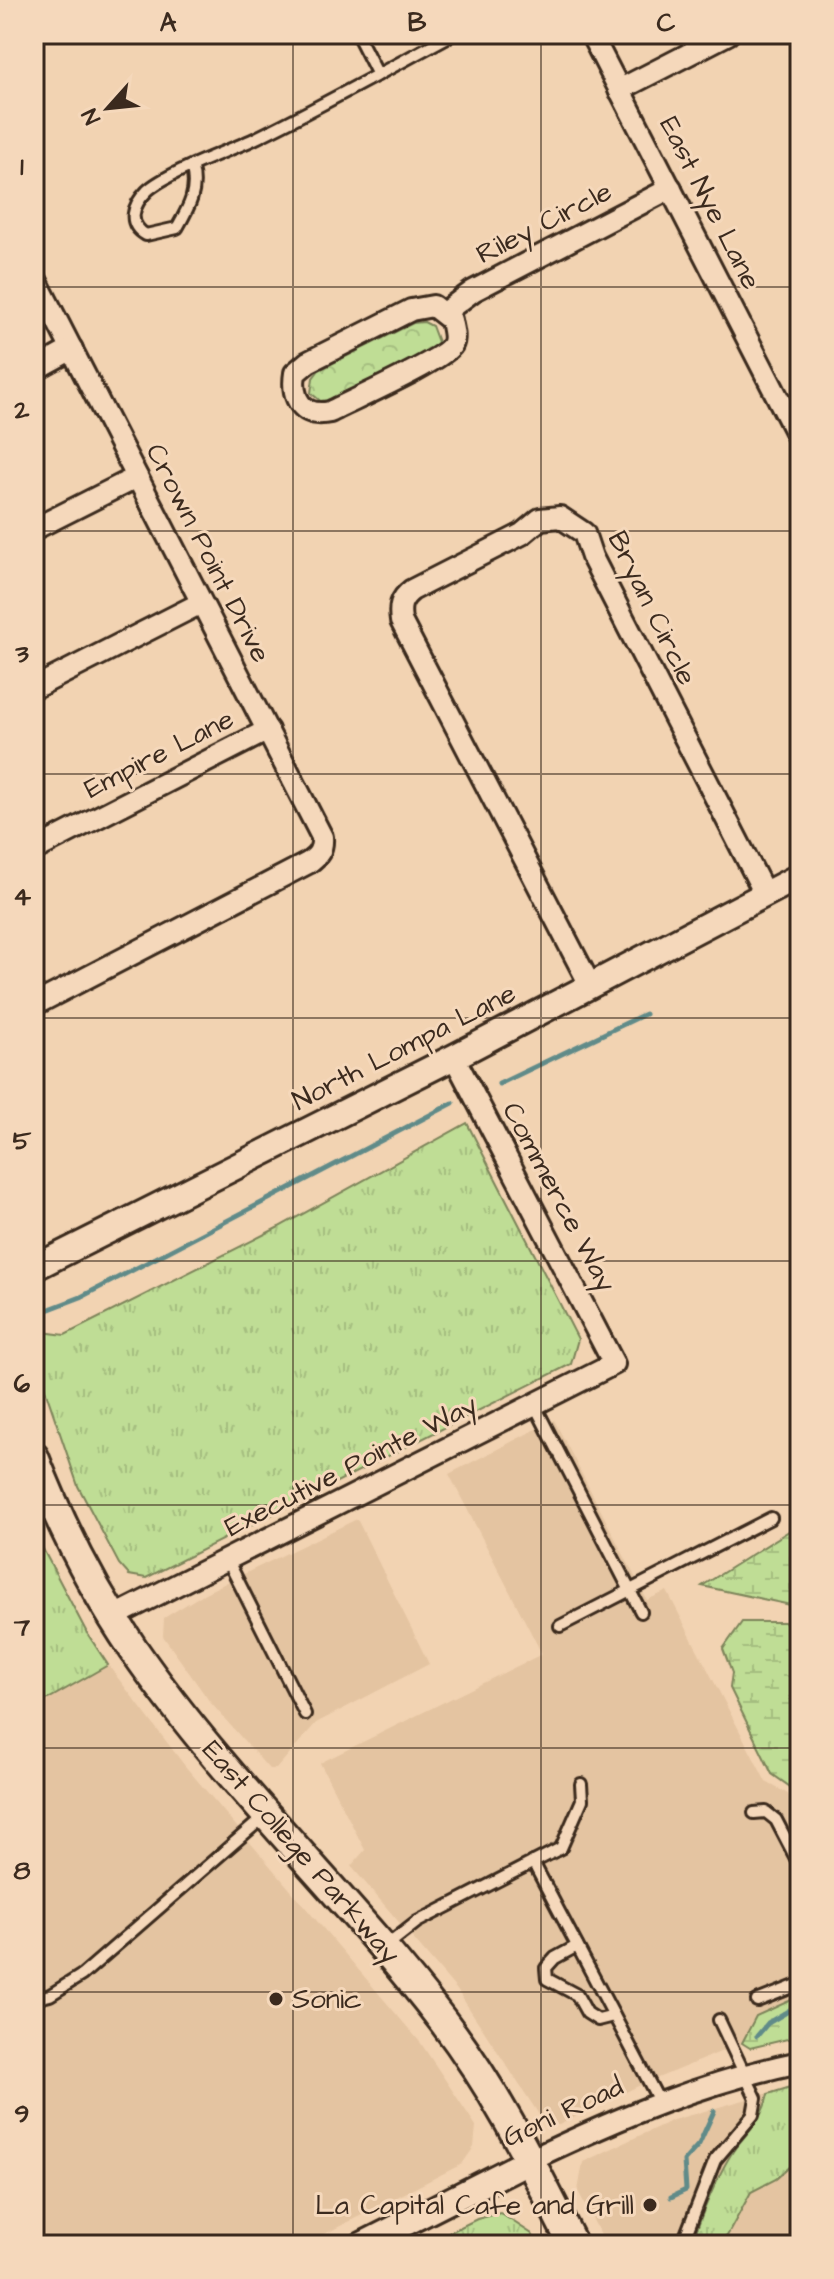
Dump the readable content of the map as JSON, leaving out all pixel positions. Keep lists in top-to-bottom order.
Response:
{
  "streets": {
    "main road": ["East College Parkway"],
    "street": [
      "East Nye Lane",
      "Riley Circle",
      "Crown Point Drive",
      "Bryan Circle",
      "Empire Lane",
      "North Lompa Lane",
      "Commerce Way",
      "Executive Pointe Way",
      "Goni Road"
    ]
  },
  "crossings": [
    ["East Nye Lane", "Riley Circle"],
    ["Crown Point Drive", "Empire Lane"],
    ["Bryan Circle", "North Lompa Lane"],
    ["North Lompa Lane", "Commerce Way"],
    ["Commerce Way", "Executive Pointe Way"],
    ["Executive Pointe Way", "East College Parkway"],
    ["East College Parkway", "Goni Road"]
  ],
  "places": ["Sonic", "La Capital Cafe and Grill"],
  "north": "bottom left",
  "grid": {
    "columns": ["A", "B", "C"],
    "rows": [
      "1",
      "2",
      "3",
      "4",
      "5",
      "6",
      "7",
      "8",
      "9"
    ]
  }
}
